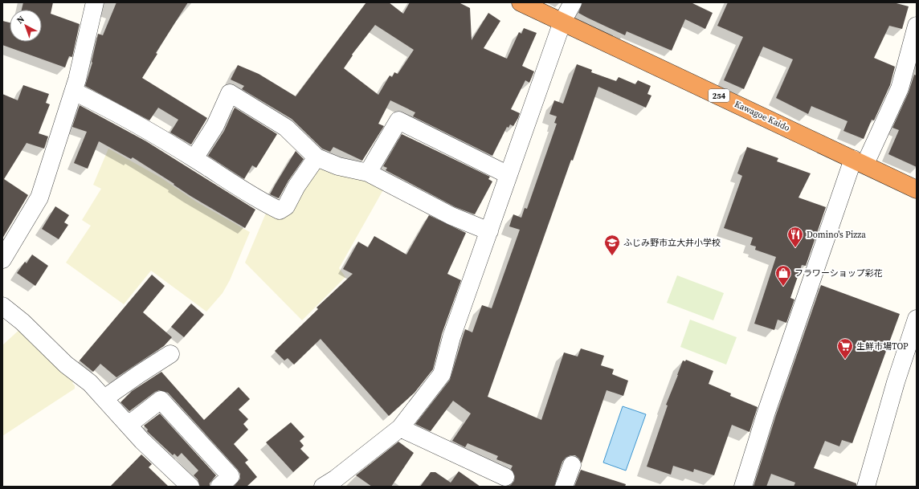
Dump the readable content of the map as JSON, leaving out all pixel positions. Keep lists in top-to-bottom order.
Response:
{
  "streets": {
    "highway": ["254", "Kawagoe Kaido"]
  },
  "places": {
    "restaurant": ["Domino's Pizza"],
    "school or university": ["ふじみ野市立大井小学校"],
    "shop": ["フラワーショップ彩花"],
    "supermarket": ["生鮮市場TOP"]
  },
  "north": "top left"
}
